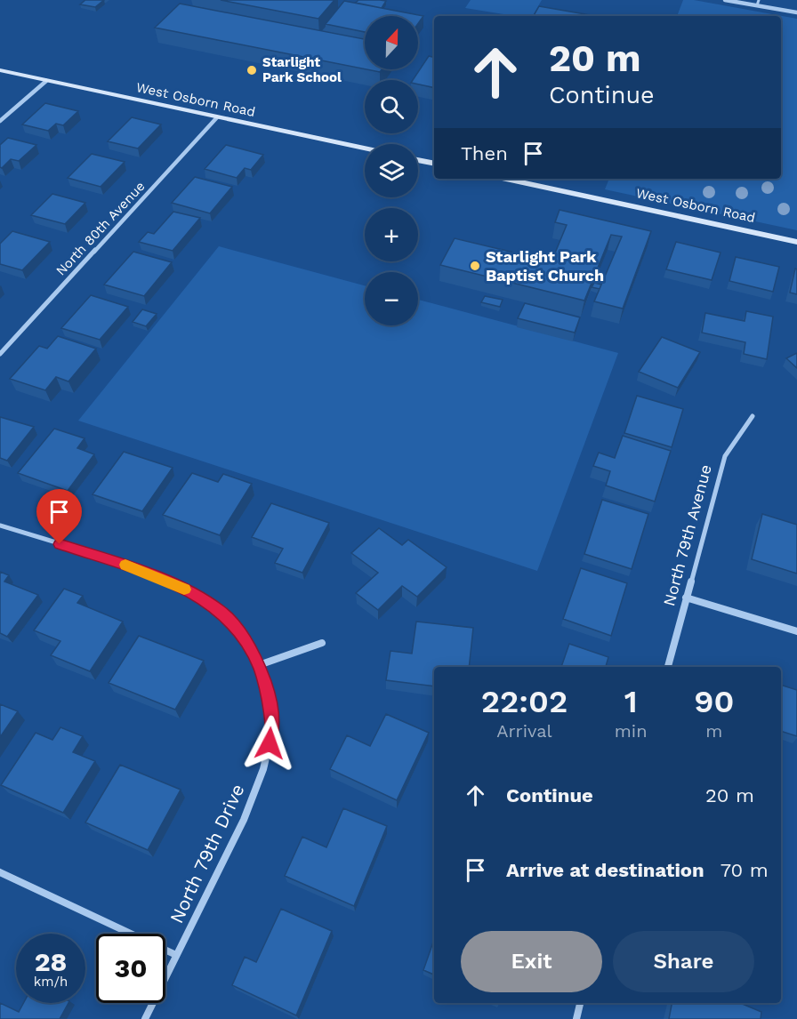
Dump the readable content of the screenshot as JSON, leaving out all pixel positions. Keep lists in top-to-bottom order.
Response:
{
  "streets": {
    "street": [
      "West Osborn Road",
      "North 80th Avenue",
      "North 79th Avenue",
      "North 79th Drive"
    ]
  },
  "crossings": [
    ["West Osborn Road", "North 80th Avenue"]
  ],
  "places": ["Starlight Park School", "Starlight Park Baptist Church"],
  "north": "top",
  "page": {
    "map_buttons": ["+", "−"],
    "turn": ["20 m", "Continue"],
    "then": "Then",
    "eta": [
      "22:02",
      "Arrival",
      "1",
      "min",
      "90",
      "m"
    ],
    "list": [
      {
        "name": "Continue",
        "value": "20 m"
      },
      {
        "name": "Arrive at destination",
        "value": "70 m"
      }
    ],
    "buttons": ["Exit", "Share"],
    "speed": "28 km/h",
    "limit": "30"
  }
}
